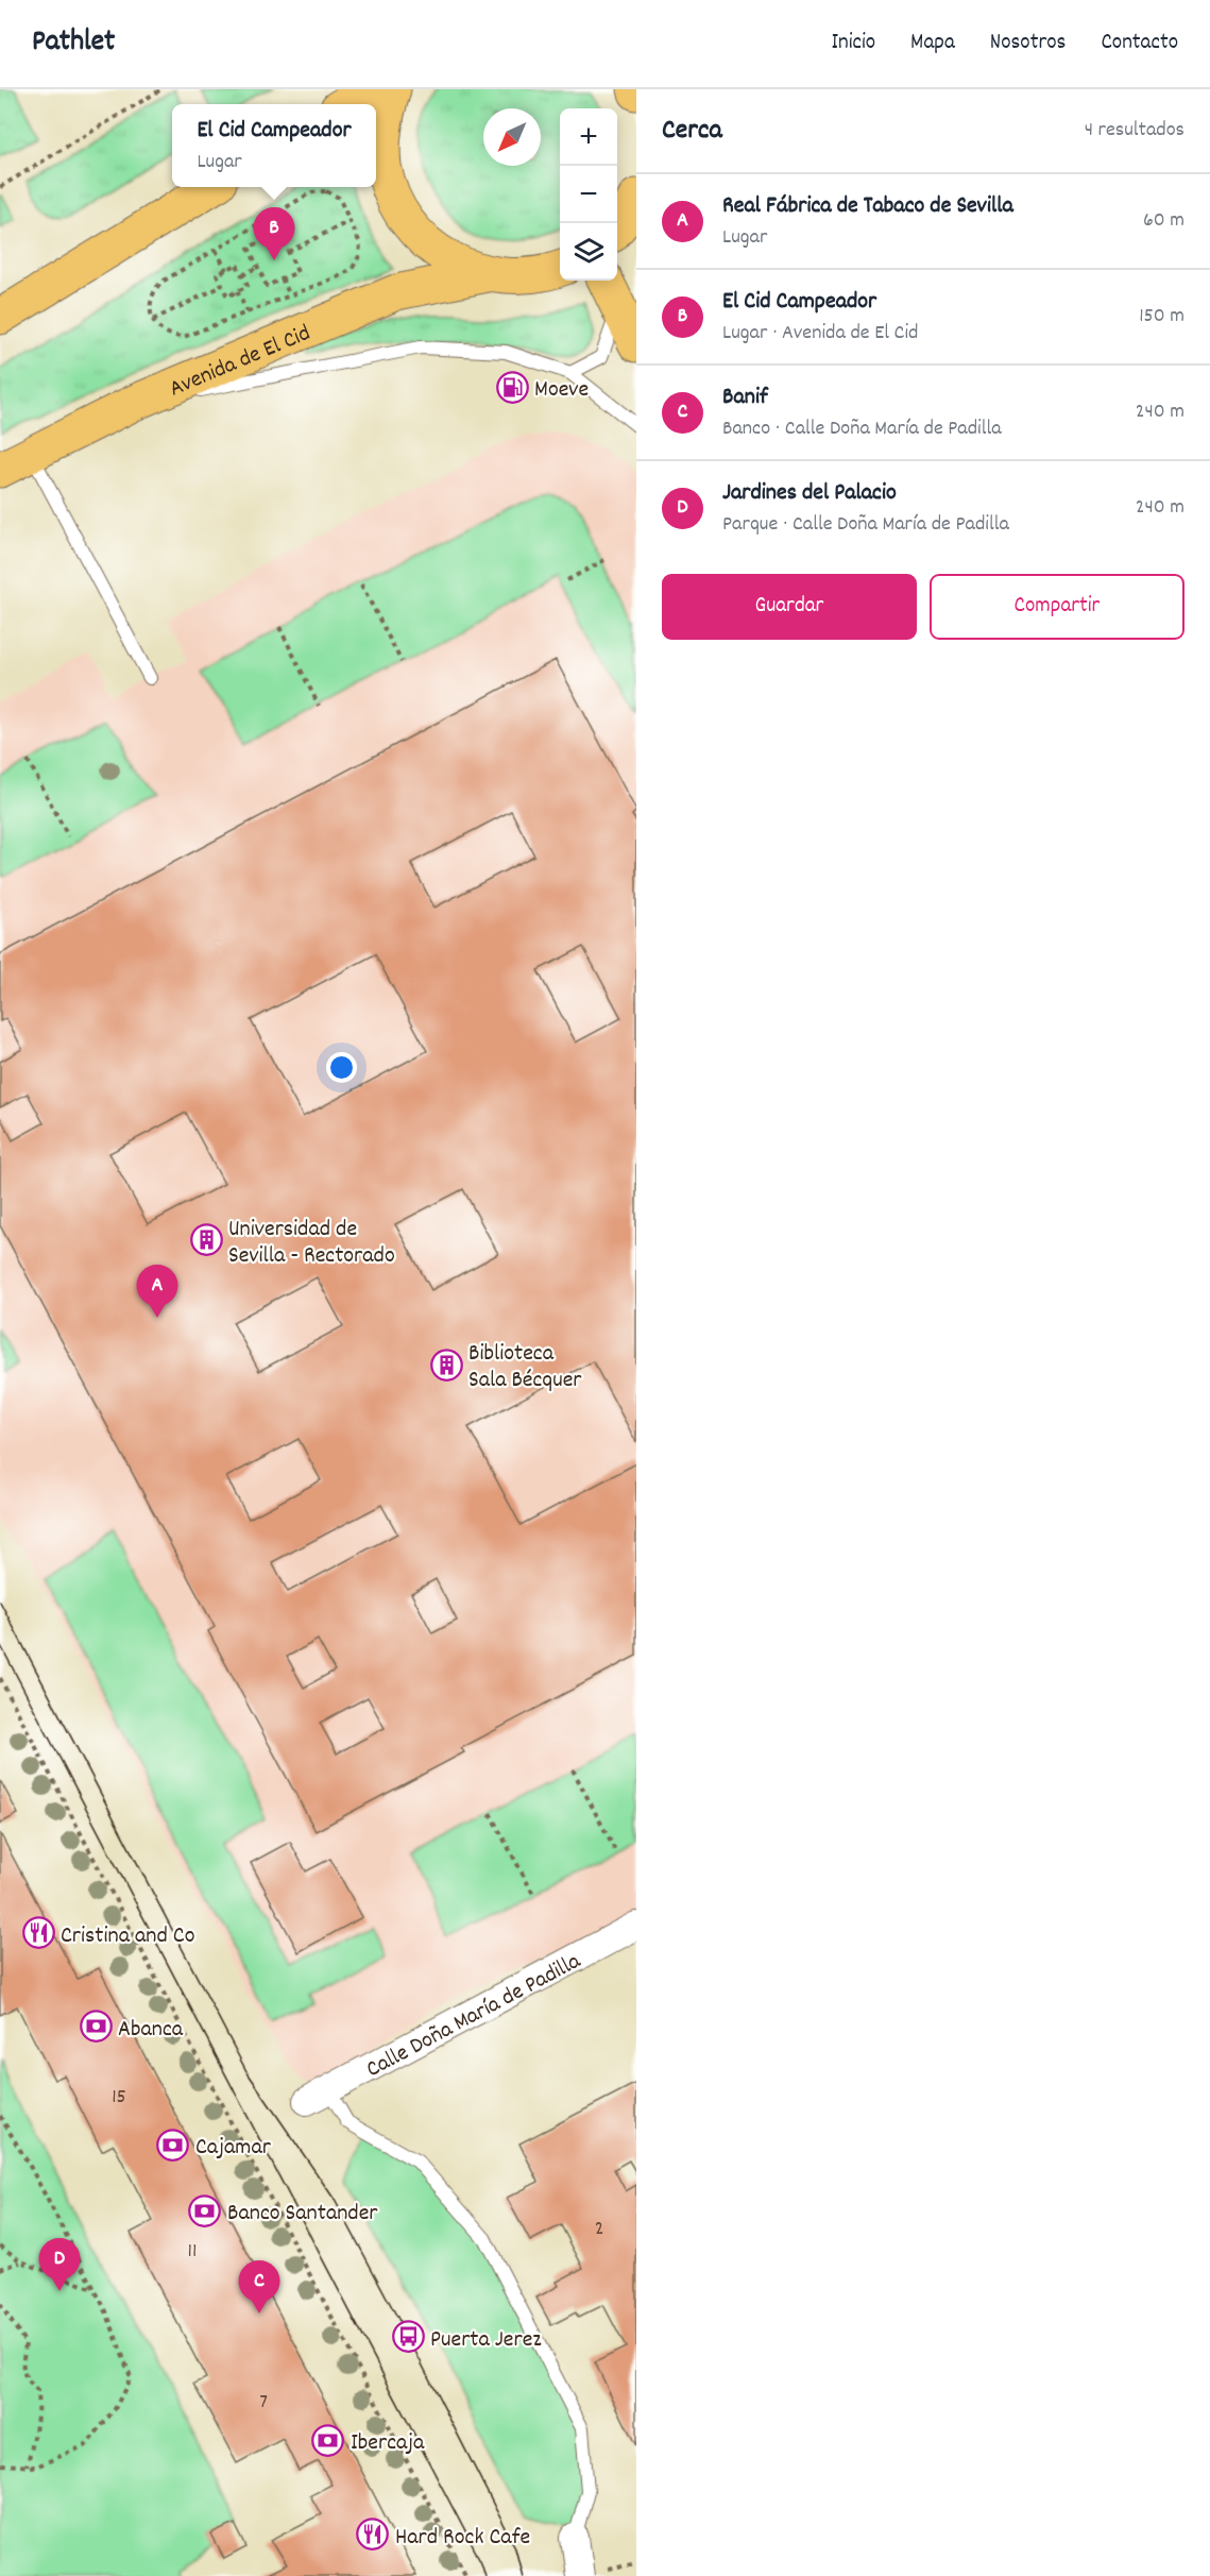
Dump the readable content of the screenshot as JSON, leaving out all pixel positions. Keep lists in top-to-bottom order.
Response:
{
  "streets": {
    "main road": ["Avenida de El Cid"],
    "street": ["Calle Doña María de Padilla"]
  },
  "places": {
    "fuel station": ["Moeve"],
    "building": ["Universidad de Sevilla - Rectorado", "Biblioteca Sala Bécquer"],
    "restaurant": ["Cristina and Co", "Hard Rock Cafe"],
    "bank": [
      "Abanca",
      "Cajamar",
      "Banco Santander",
      "Ibercaja"
    ],
    "bus stop": ["Puerta Jerez"]
  },
  "house_numbers": [
    "15",
    "2",
    "11",
    "7"
  ],
  "north": "bottom left",
  "page": {
    "header": "Pathlet",
    "nav": [
      "Inicio",
      "Mapa",
      "Nosotros",
      "Contacto"
    ],
    "heading": ["Cerca", "4 resultados"],
    "popup": ["El Cid Campeador", "Lugar"],
    "map_buttons": ["+", "−"],
    "list": [
      {
        "mark": "A",
        "name": "Real Fábrica de Tabaco de Sevilla",
        "note": "Lugar",
        "value": "60 m"
      },
      {
        "mark": "B",
        "name": "El Cid Campeador",
        "note": "Lugar · Avenida de El Cid",
        "value": "150 m"
      },
      {
        "mark": "C",
        "name": "Banif",
        "note": "Banco · Calle Doña María de Padilla",
        "value": "240 m"
      },
      {
        "mark": "D",
        "name": "Jardines del Palacio",
        "note": "Parque · Calle Doña María de Padilla",
        "value": "240 m"
      }
    ],
    "pins": [
      "B",
      "A",
      "D",
      "C"
    ],
    "buttons": ["Guardar", "Compartir"]
  }
}
